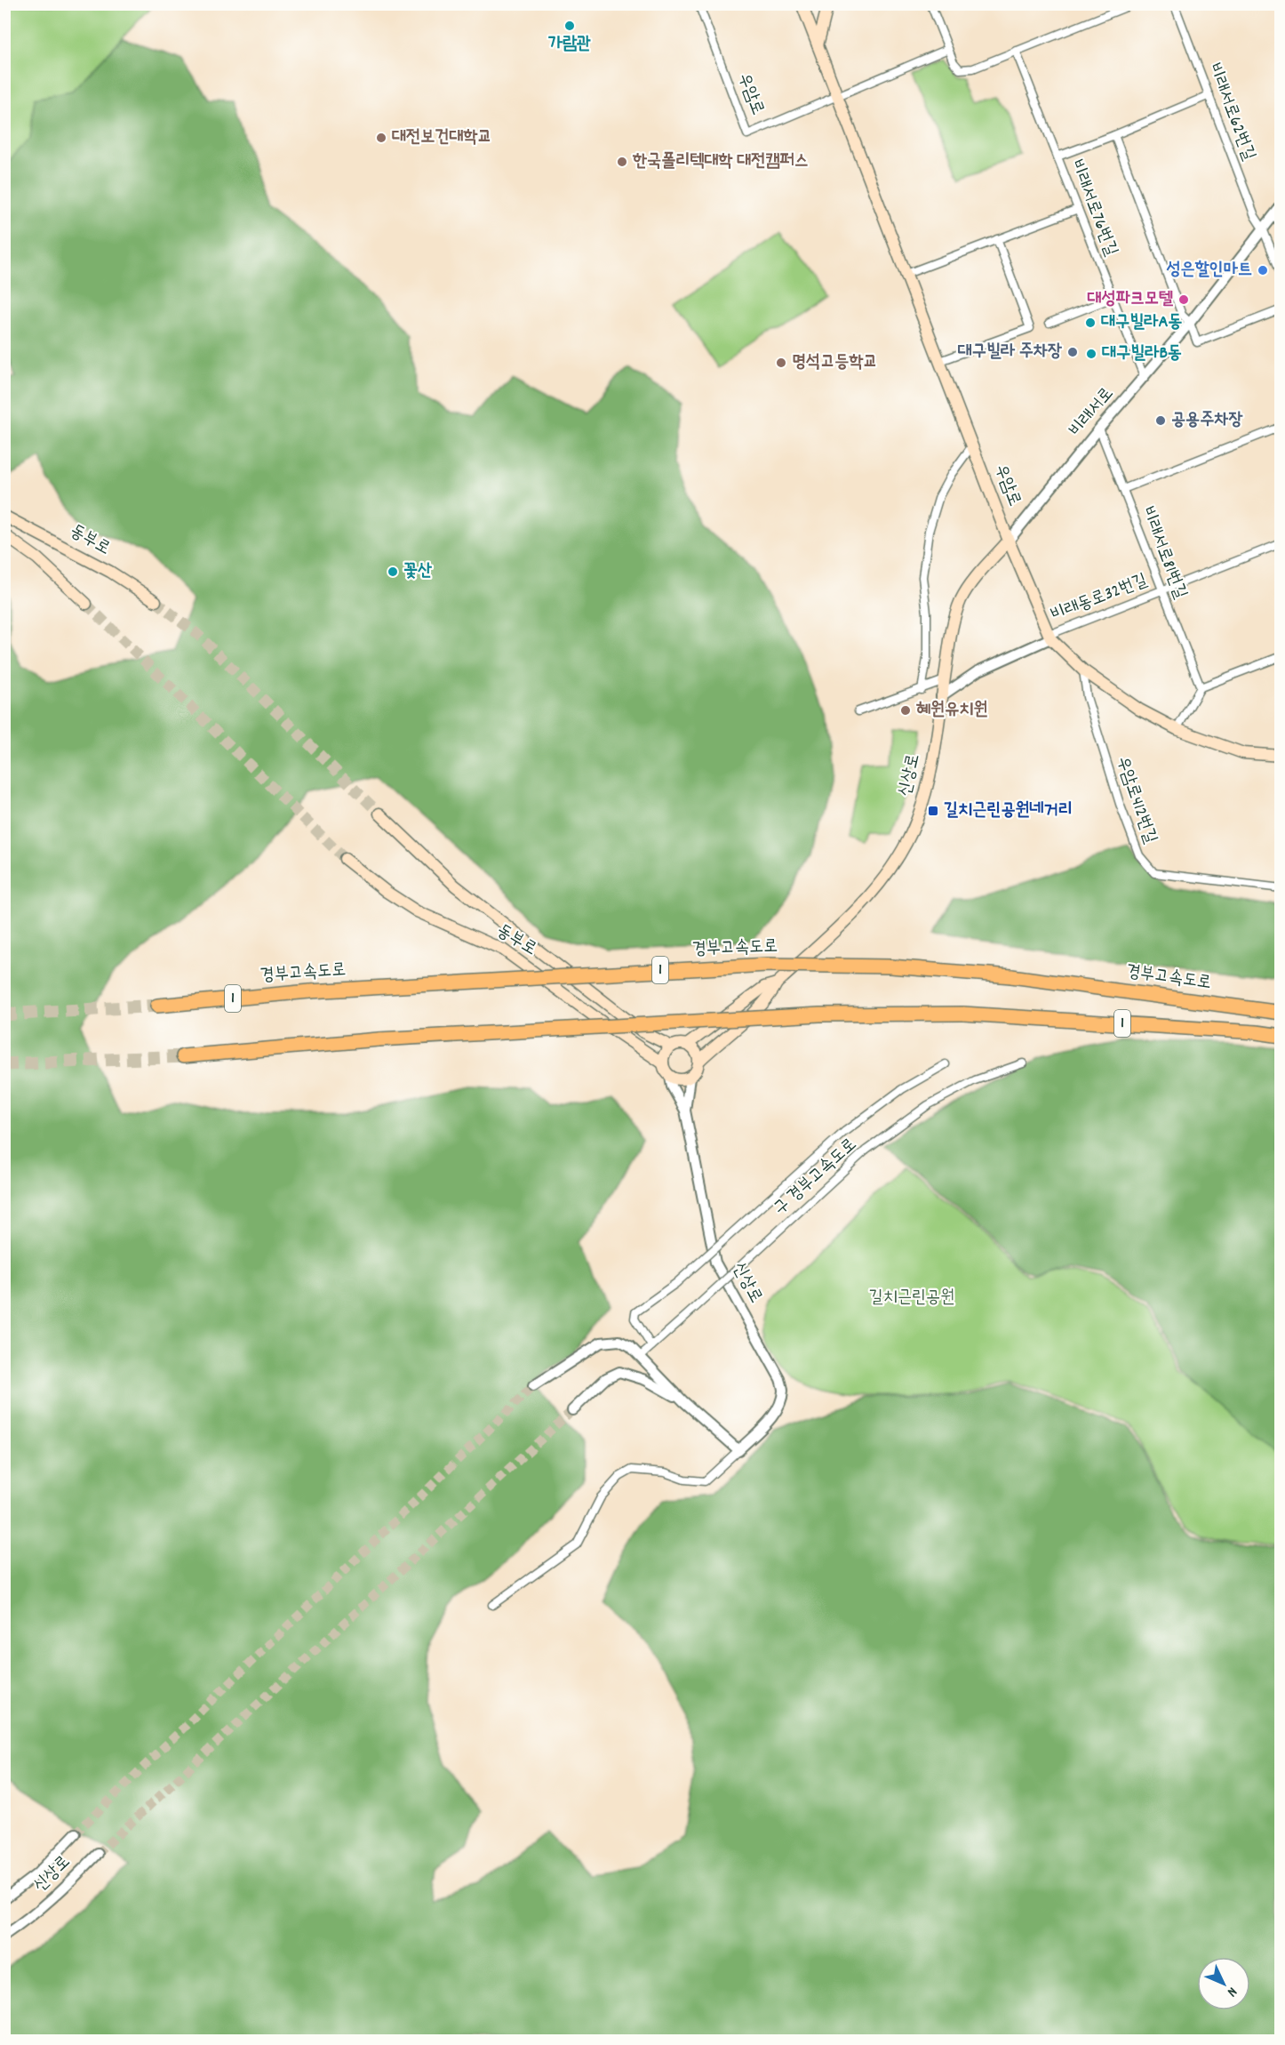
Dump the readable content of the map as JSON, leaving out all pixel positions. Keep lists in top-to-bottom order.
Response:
{
  "streets": {
    "highway": ["경부고속도로", "1"],
    "main road": ["우암로", "동부로", "신상로"],
    "street": [
      "비래서로62번길",
      "비래서로76번길",
      "비래서로",
      "비래서로81번길",
      "비래동로32번길",
      "우암로412번길",
      "구 경부고속도로"
    ]
  },
  "crossings": [
    ["우암로", "비래서로"],
    ["우암로", "비래동로32번길"],
    ["우암로", "신상로"],
    ["우암로", "우암로412번길"],
    ["비래서로62번길", "비래서로"],
    ["비래서로76번길", "비래서로"],
    ["비래서로", "비래서로81번길"],
    ["비래서로", "신상로"],
    ["비래서로81번길", "비래동로32번길"]
  ],
  "parks": ["길치근린공원"],
  "places": {
    "other": [
      "가람관",
      "대전보건대학교",
      "한국폴리텍대학 대전캠퍼스",
      "성은할인마트",
      "대성파크모텔",
      "대구빌라A동",
      "대구빌라 주차장",
      "대구빌라B동",
      "명석고등학교",
      "공용주차장",
      "꽃산",
      "혜원유치원"
    ],
    "transit": ["길치근린공원네거리"]
  },
  "north": "bottom right"
}
